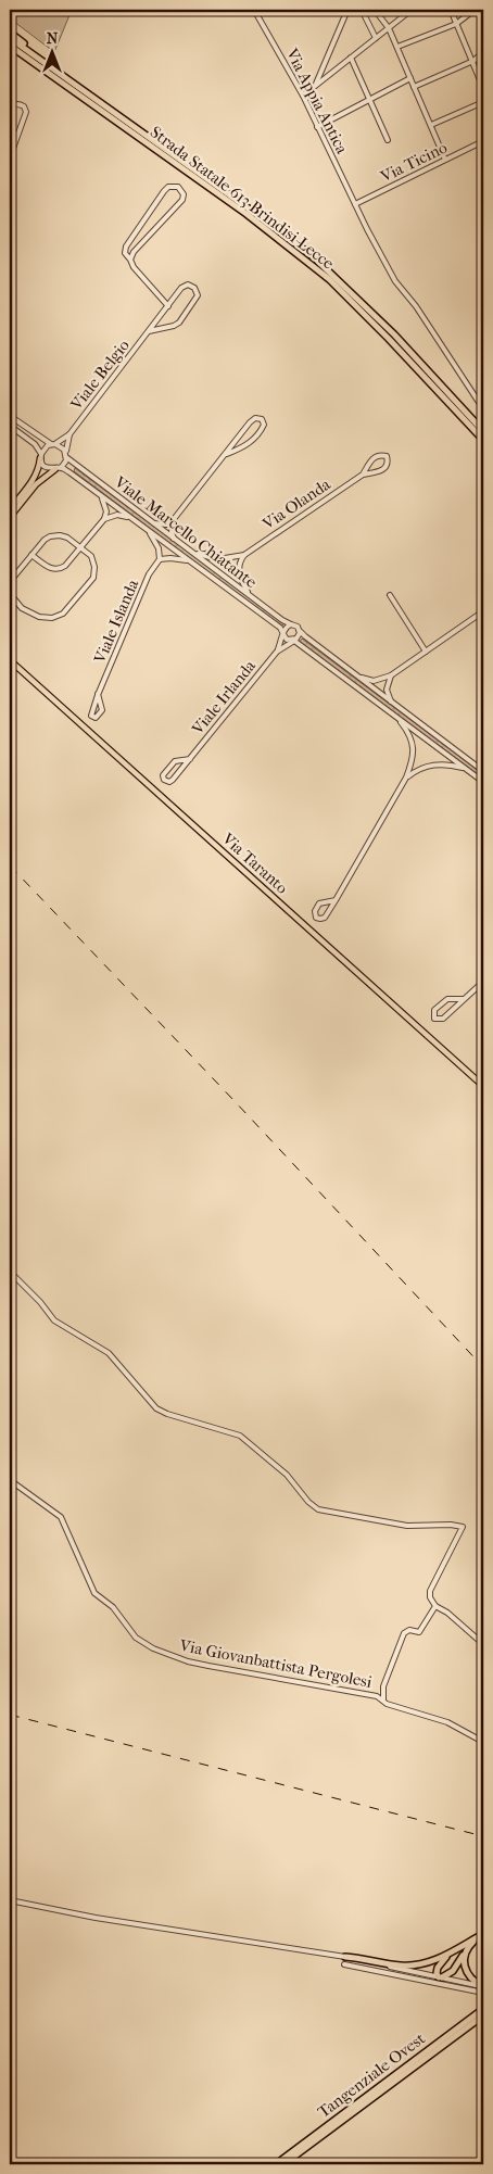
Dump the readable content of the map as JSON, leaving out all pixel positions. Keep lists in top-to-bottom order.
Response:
{
  "streets": {
    "highway": ["Strada Statale 613 Brindisi-Lecce", "Tangenziale Ovest"],
    "main road": ["Via Taranto"],
    "street": [
      "Via Appia Antica",
      "Via Ticino",
      "Viale Belgio",
      "Via Olanda",
      "Viale Marcello Chiatante",
      "Viale Islanda",
      "Viale Irlanda",
      "Via Giovanbattista Pergolesi"
    ]
  },
  "crossings": [
    ["Via Appia Antica", "Via Ticino"],
    ["Viale Belgio", "Viale Marcello Chiatante"],
    ["Via Olanda", "Viale Marcello Chiatante"],
    ["Viale Marcello Chiatante", "Viale Irlanda"]
  ],
  "north": "top"
}
